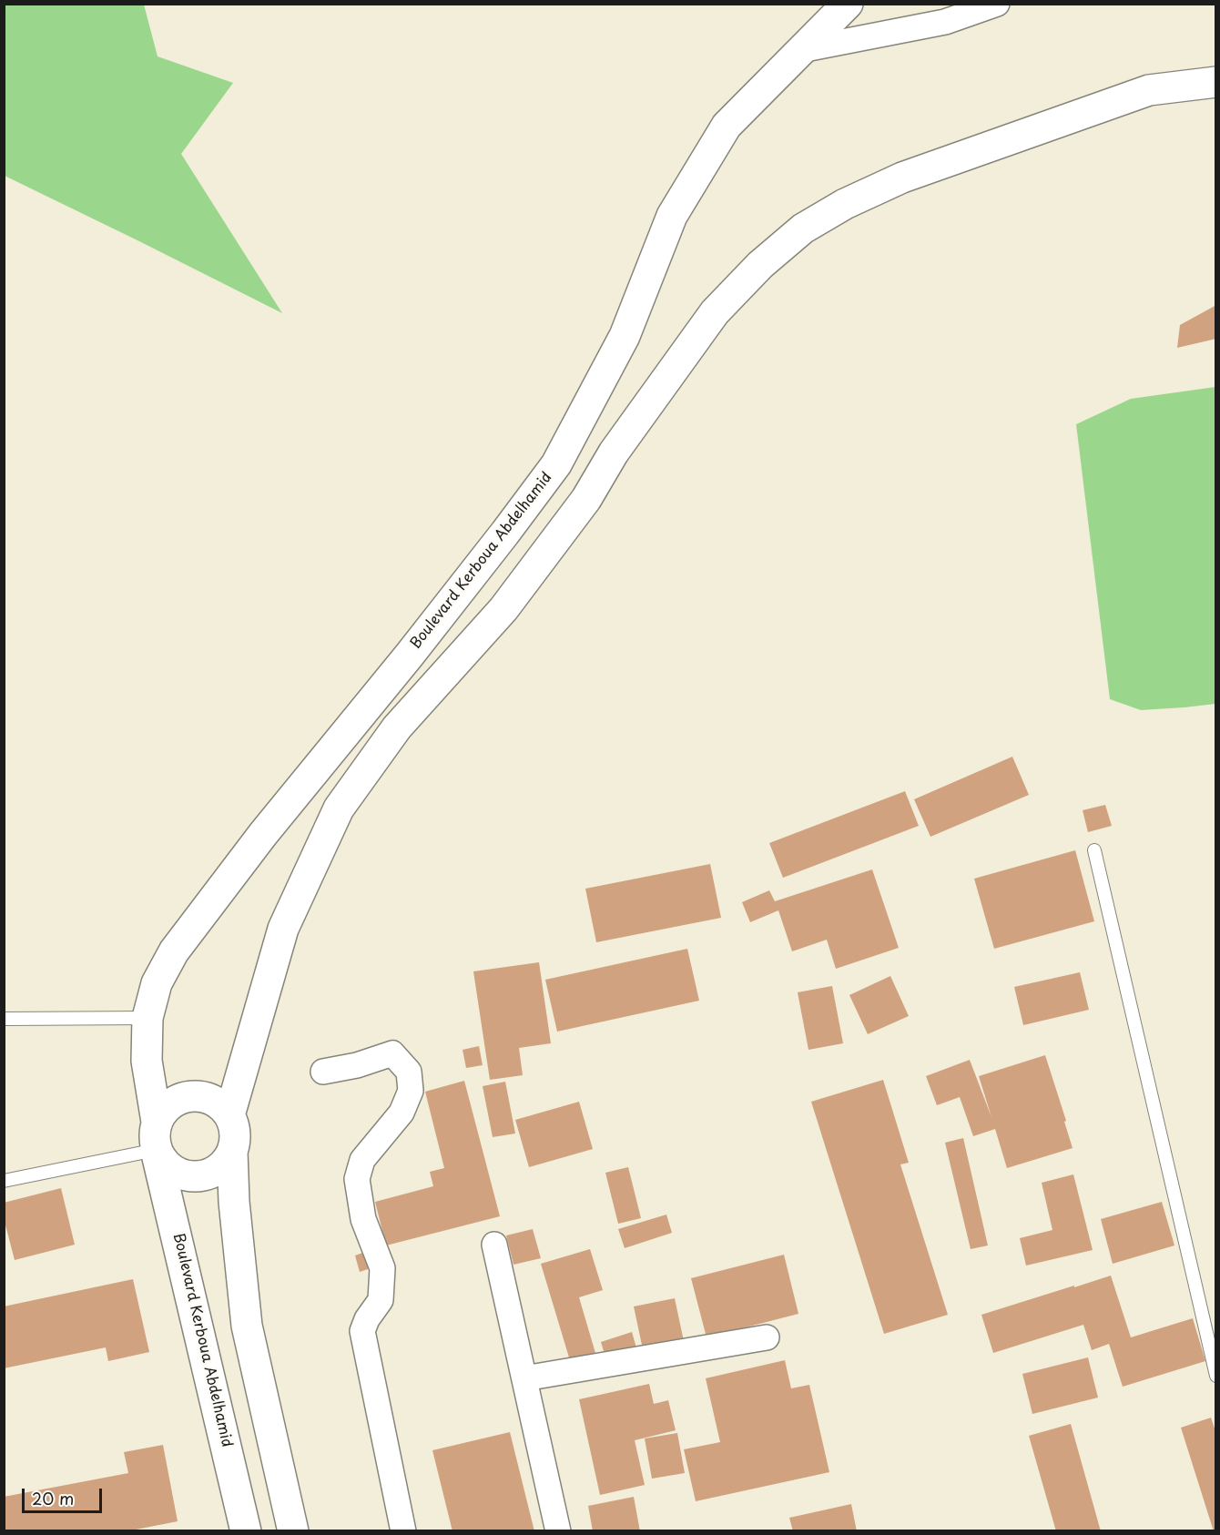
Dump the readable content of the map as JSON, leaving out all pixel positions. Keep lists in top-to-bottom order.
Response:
{
  "streets": {
    "main road": ["Boulevard Kerboua Abdelhamid"]
  },
  "scale_bar": "20 m"
}
